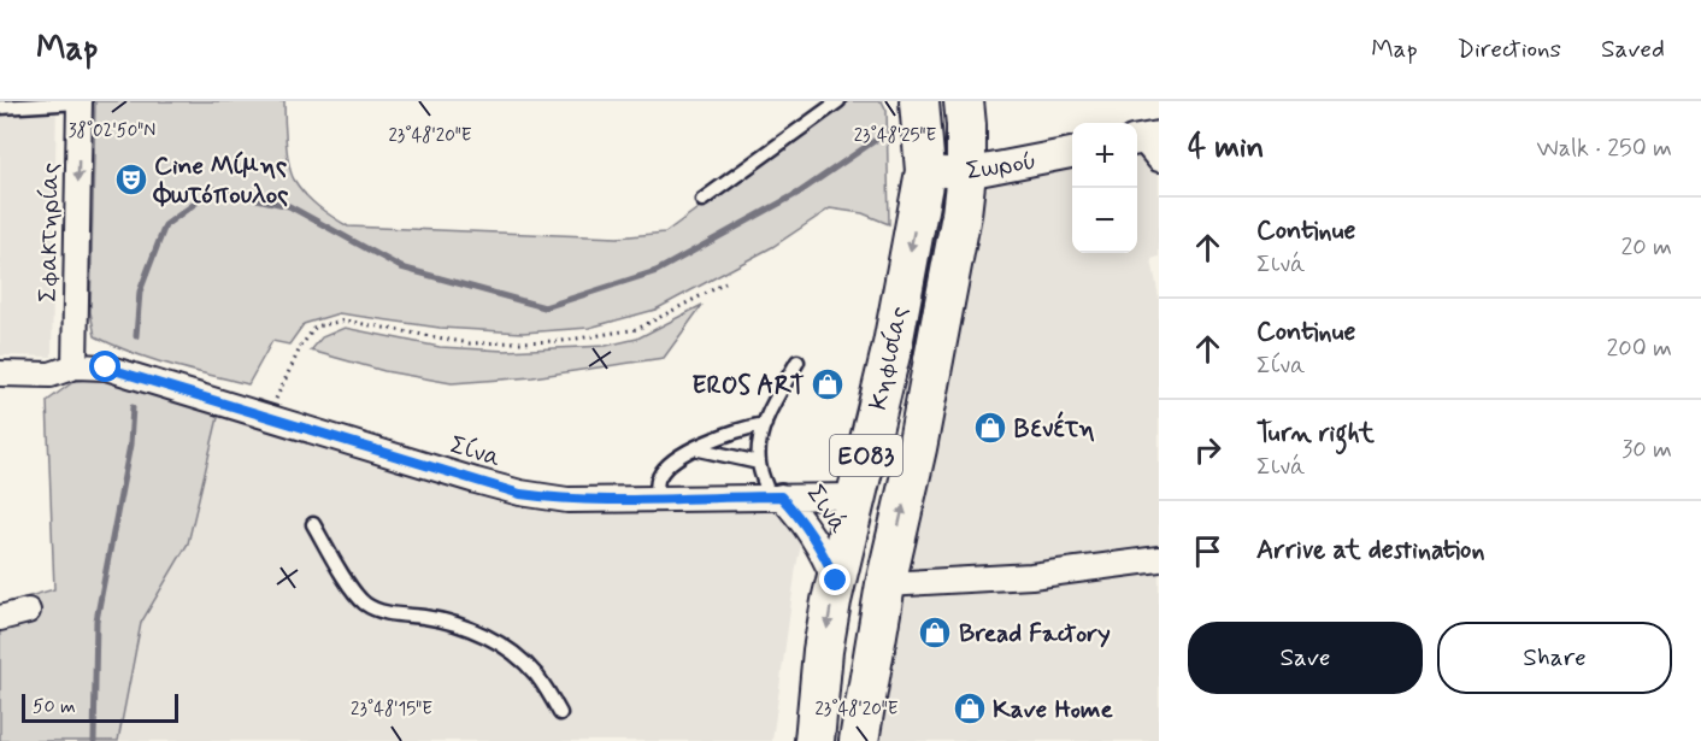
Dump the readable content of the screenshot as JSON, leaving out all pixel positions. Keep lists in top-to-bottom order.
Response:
{
  "streets": {
    "main road": ["Κηφισίας", "ΕΟ83"],
    "street": [
      "Σωρού",
      "Σφακτηρίας",
      "Σίνα",
      "Σινά"
    ]
  },
  "crossings": [
    ["Σωρού", "Κηφισίας"],
    ["Σφακτηρίας", "Σίνα"],
    ["Κηφισίας", "Σινά"],
    ["Σίνα", "Σινά"]
  ],
  "one_way": ["Σφακτηρίας"],
  "places": {
    "theatre": ["Cine Μίμης Φωτόπουλος"],
    "shop": [
      "EROS ART",
      "Βενέτη",
      "Bread Factory",
      "Kave Home"
    ]
  },
  "scale_bar": "50 m",
  "page": {
    "header": "Map",
    "nav": ["Map", "Directions", "Saved"],
    "heading": ["4 min", "Walk · 250 m"],
    "map_buttons": ["+", "−"],
    "list": [
      ["Continue", "Σινά", "20 m"],
      ["Continue", "Σίνα", "200 m"],
      ["Turn right", "Σινά", "30 m"],
      "Arrive at destination"
    ],
    "buttons": ["Save", "Share"],
    "scale": "50 m"
  },
  "coordinates": [
    "38°02'50\"N",
    "23°48'20\"E",
    "23°48'25\"E",
    "23°48'15\"E"
  ]
}
